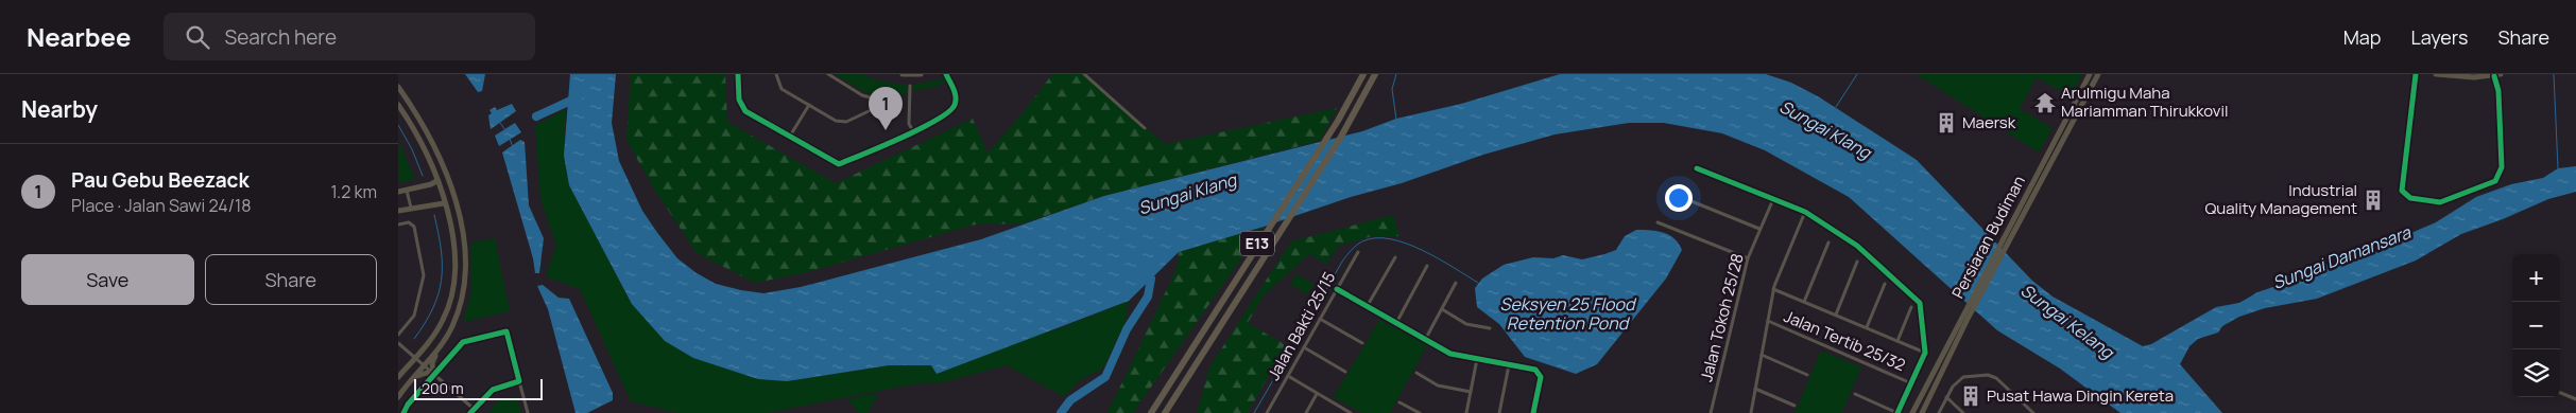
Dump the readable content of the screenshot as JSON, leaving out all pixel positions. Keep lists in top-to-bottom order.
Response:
{
  "streets": {
    "highway": ["E13"],
    "main road": ["Persiaran Budiman"],
    "street": ["Jalan Tokoh 25/28", "Jalan Bakti 25/15", "Jalan Tertib 25/32"]
  },
  "water": [
    "Sungai Klang",
    "Sungai Damansara",
    "Seksyen 25 Flood Retention Pond",
    "Sungai Kelang"
  ],
  "places": {
    "temple": ["Arulmigu Maha Mariamman Thirukkovil"],
    "building": ["Maersk", "Industrial Quality Management", "Pusat Hawa Dingin Kereta"]
  },
  "scale_bar": "200 m",
  "page": {
    "header": "Nearbee",
    "search": "Search here",
    "nav": ["Map", "Layers", "Share"],
    "heading": "Nearby",
    "pins": "1",
    "list": [
      {
        "mark": "1",
        "name": "Pau Gebu Beezack",
        "note": "Place · Jalan Sawi 24/18",
        "value": "1.2 km"
      }
    ],
    "buttons": ["Save", "Share"],
    "map_buttons": ["+", "−"],
    "scale": "200 m"
  }
}
